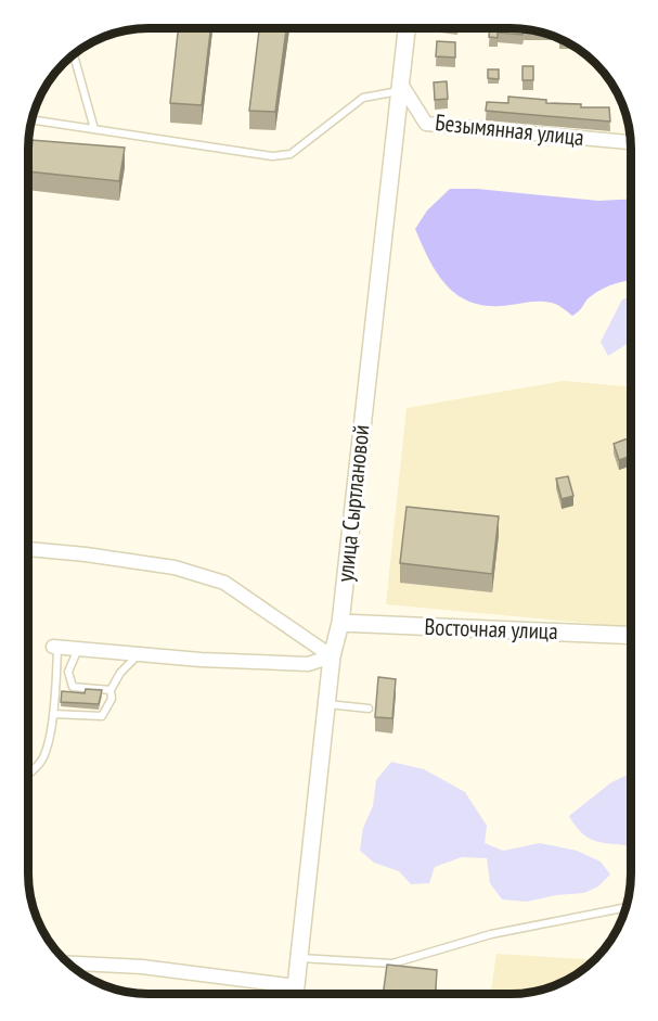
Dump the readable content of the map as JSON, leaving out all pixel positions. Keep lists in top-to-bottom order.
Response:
{
  "streets": {
    "street": ["Безымянная улица", "улица Сыртлановой", "Восточная улица"]
  },
  "crossings": [
    ["Безымянная улица", "улица Сыртлановой"],
    ["улица Сыртлановой", "Восточная улица"]
  ]
}
